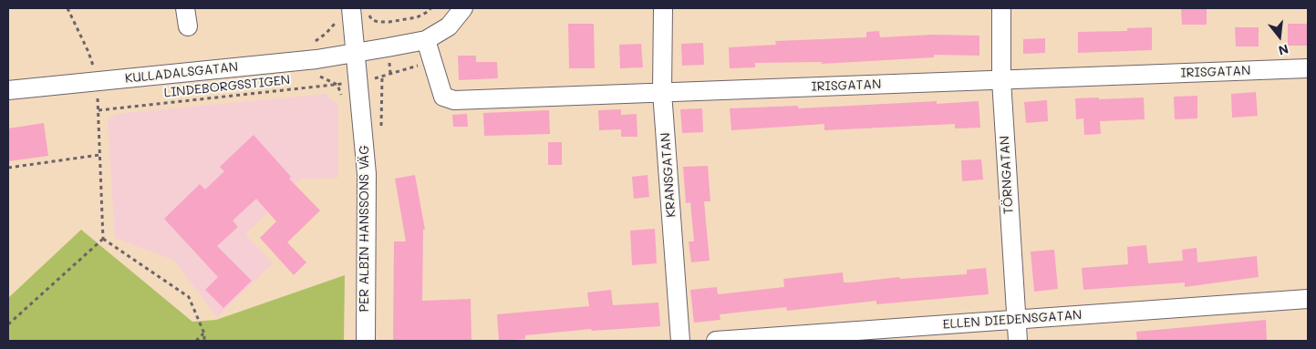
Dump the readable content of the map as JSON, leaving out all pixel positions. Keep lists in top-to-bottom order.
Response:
{
  "streets": {
    "street": [
      "IRISGATAN",
      "KULLADALSGATAN",
      "KRANSGATAN",
      "TÖRNGATAN",
      "PER ALBIN HANSSONS VÄG",
      "ELLEN DIEDENSGATAN"
    ],
    "path": ["LINDEBORGSSTIGEN"]
  },
  "crossings": [
    ["IRISGATAN", "KULLADALSGATAN"],
    ["IRISGATAN", "KRANSGATAN"],
    ["IRISGATAN", "TÖRNGATAN"],
    ["KULLADALSGATAN", "PER ALBIN HANSSONS VÄG"],
    ["LINDEBORGSSTIGEN", "PER ALBIN HANSSONS VÄG"],
    ["TÖRNGATAN", "ELLEN DIEDENSGATAN"]
  ],
  "north": "bottom"
}
